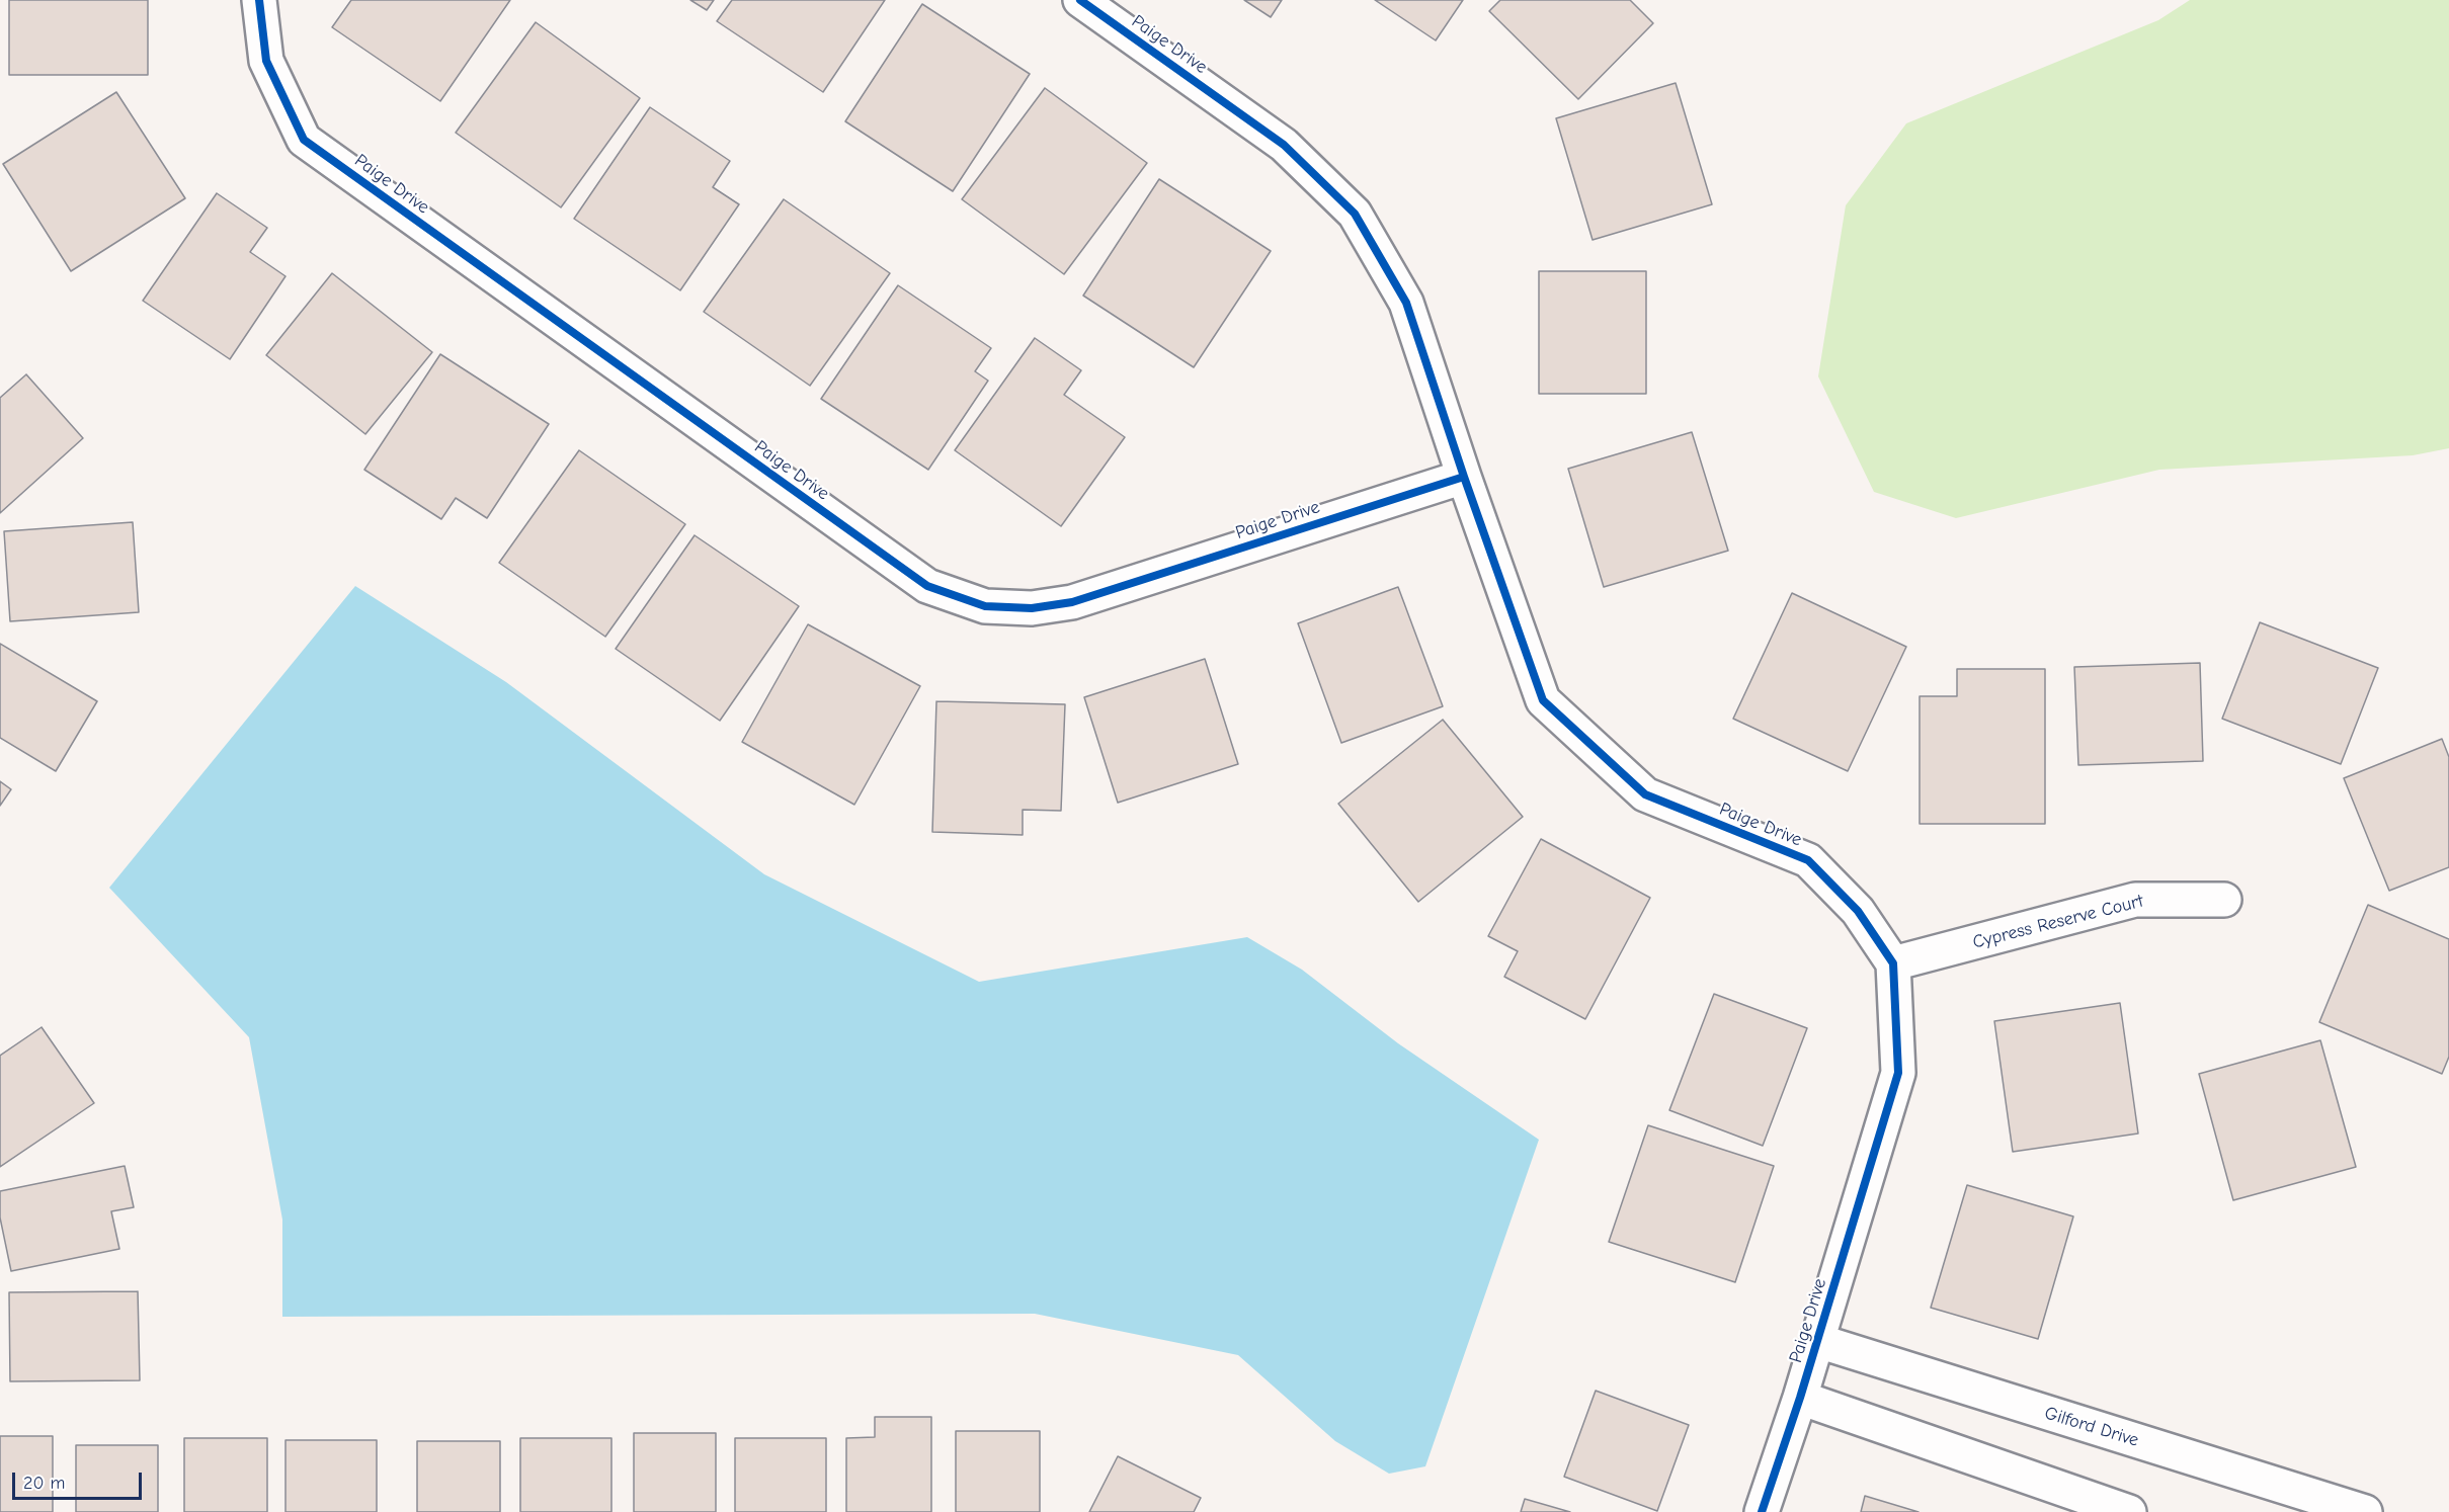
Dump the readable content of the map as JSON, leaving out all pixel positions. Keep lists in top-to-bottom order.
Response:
{
  "streets": {
    "street": ["Paige Drive", "Cypress Reserve Court", "Gilford Drive"]
  },
  "crossings": [
    ["Paige Drive", "Cypress Reserve Court"],
    ["Paige Drive", "Gilford Drive"]
  ],
  "scale_bar": "20 m"
}
